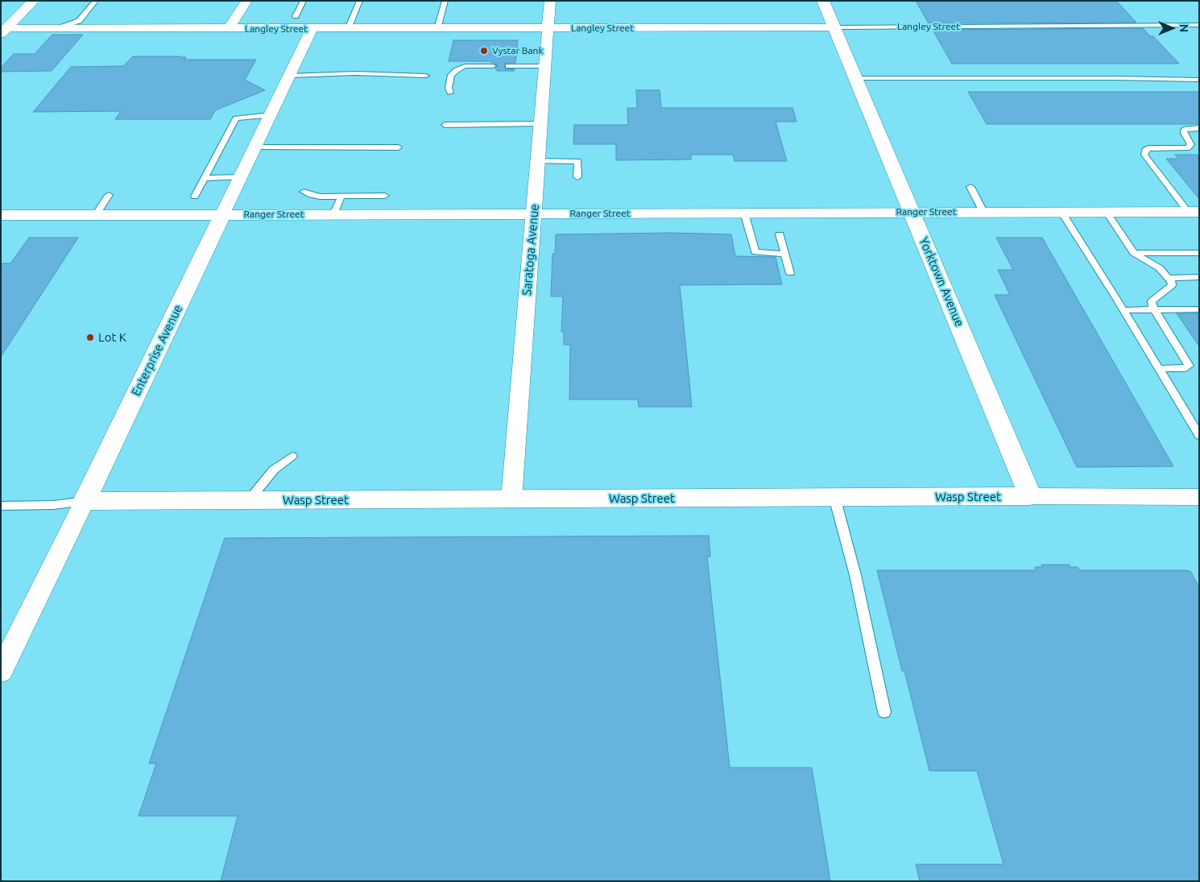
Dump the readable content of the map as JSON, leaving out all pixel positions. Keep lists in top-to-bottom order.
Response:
{
  "streets": {
    "main road": [
      "Ranger Street",
      "Yorktown Avenue",
      "Enterprise Avenue",
      "Wasp Street"
    ],
    "street": ["Langley Street", "Saratoga Avenue"]
  },
  "crossings": [
    ["Langley Street", "Saratoga Avenue"],
    ["Langley Street", "Yorktown Avenue"],
    ["Langley Street", "Enterprise Avenue"],
    ["Ranger Street", "Saratoga Avenue"],
    ["Ranger Street", "Yorktown Avenue"],
    ["Ranger Street", "Enterprise Avenue"],
    ["Saratoga Avenue", "Wasp Street"],
    ["Yorktown Avenue", "Wasp Street"],
    ["Enterprise Avenue", "Wasp Street"]
  ],
  "places": ["Vystar Bank", "Lot K"],
  "north": "right"
}
